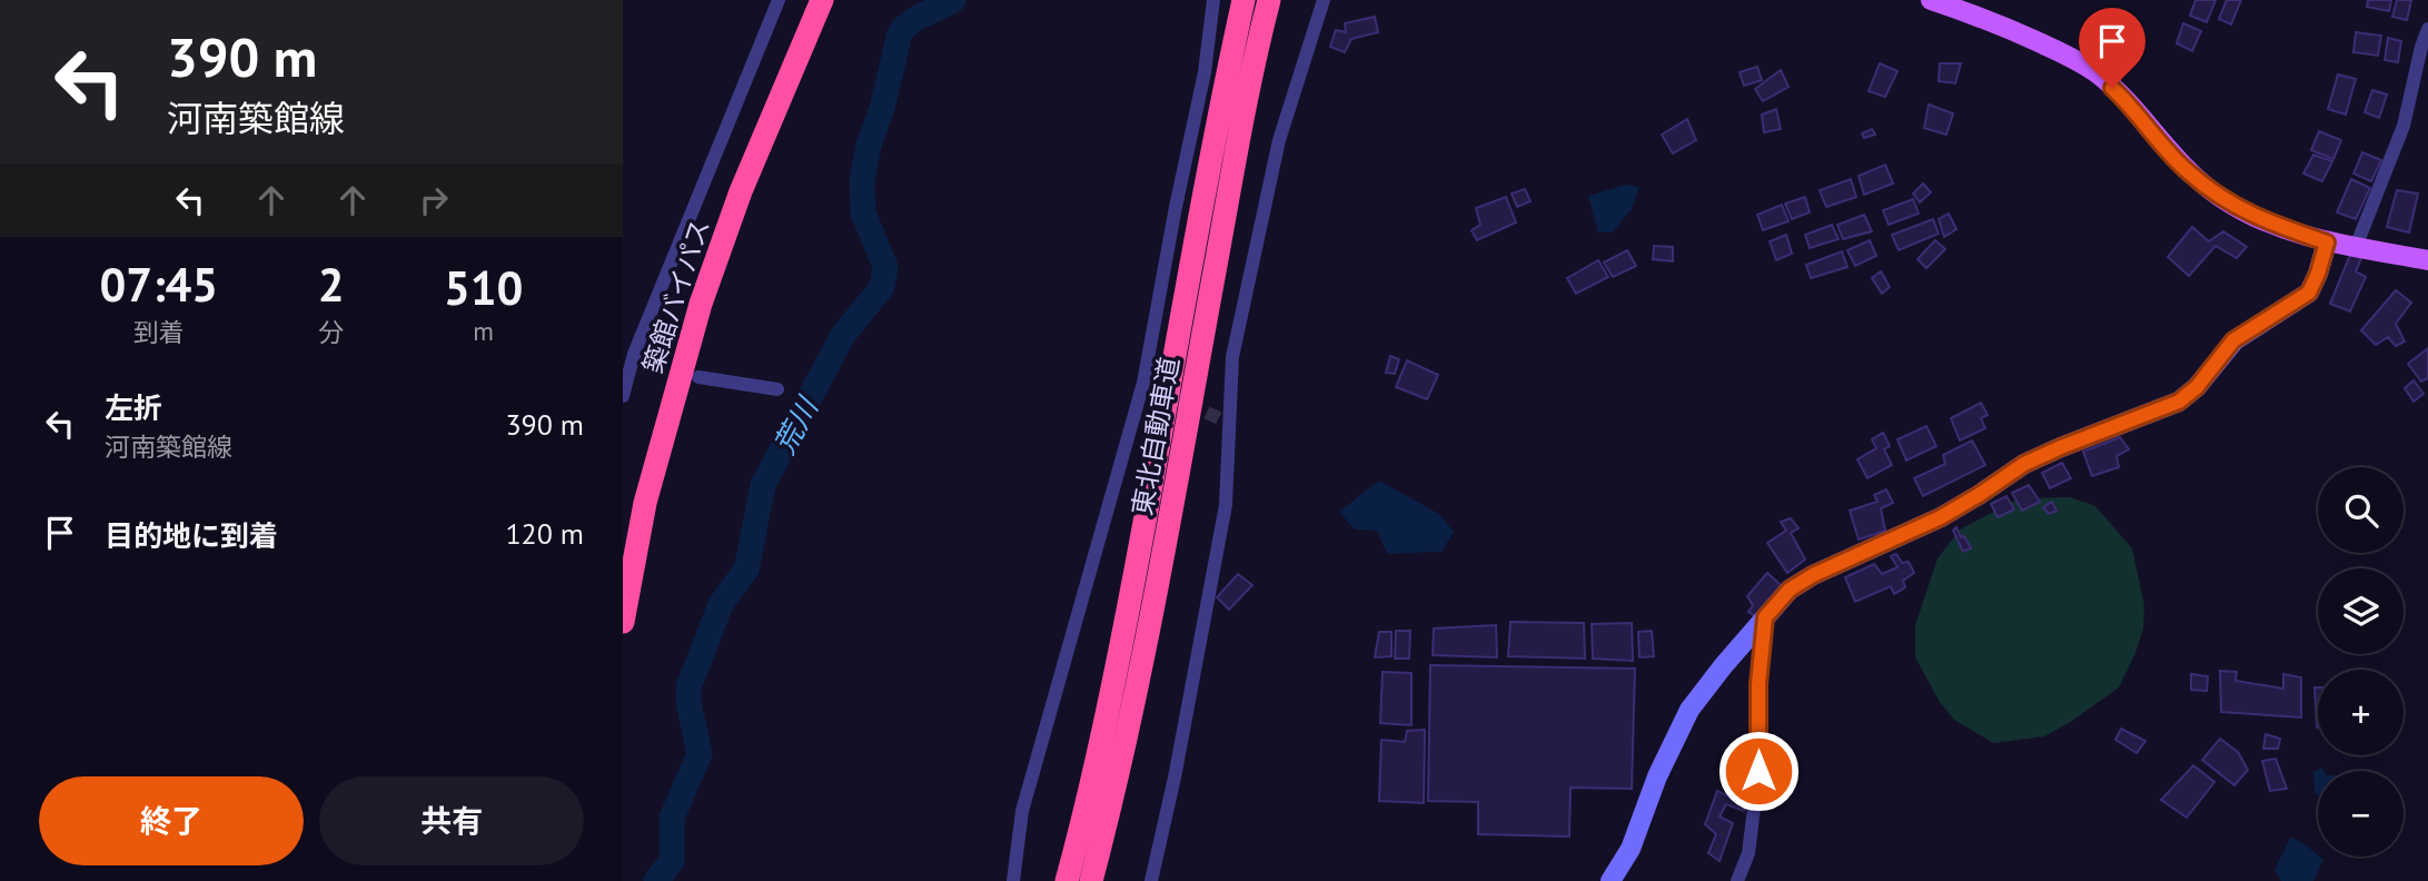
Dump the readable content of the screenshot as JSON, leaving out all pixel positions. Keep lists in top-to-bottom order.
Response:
{
  "streets": {
    "highway": ["築館バイパス", "東北自動車道"]
  },
  "water": ["荒川"],
  "page": {
    "turn": ["390 m", "河南築館線"],
    "eta": [
      "07:45",
      "到着",
      "2",
      "分",
      "510",
      "m"
    ],
    "list": [
      {
        "name": "左折",
        "note": "河南築館線",
        "value": "390 m"
      },
      {
        "name": "目的地に到着",
        "value": "120 m"
      }
    ],
    "map_buttons": ["+", "−"],
    "buttons": ["終了", "共有"]
  }
}
